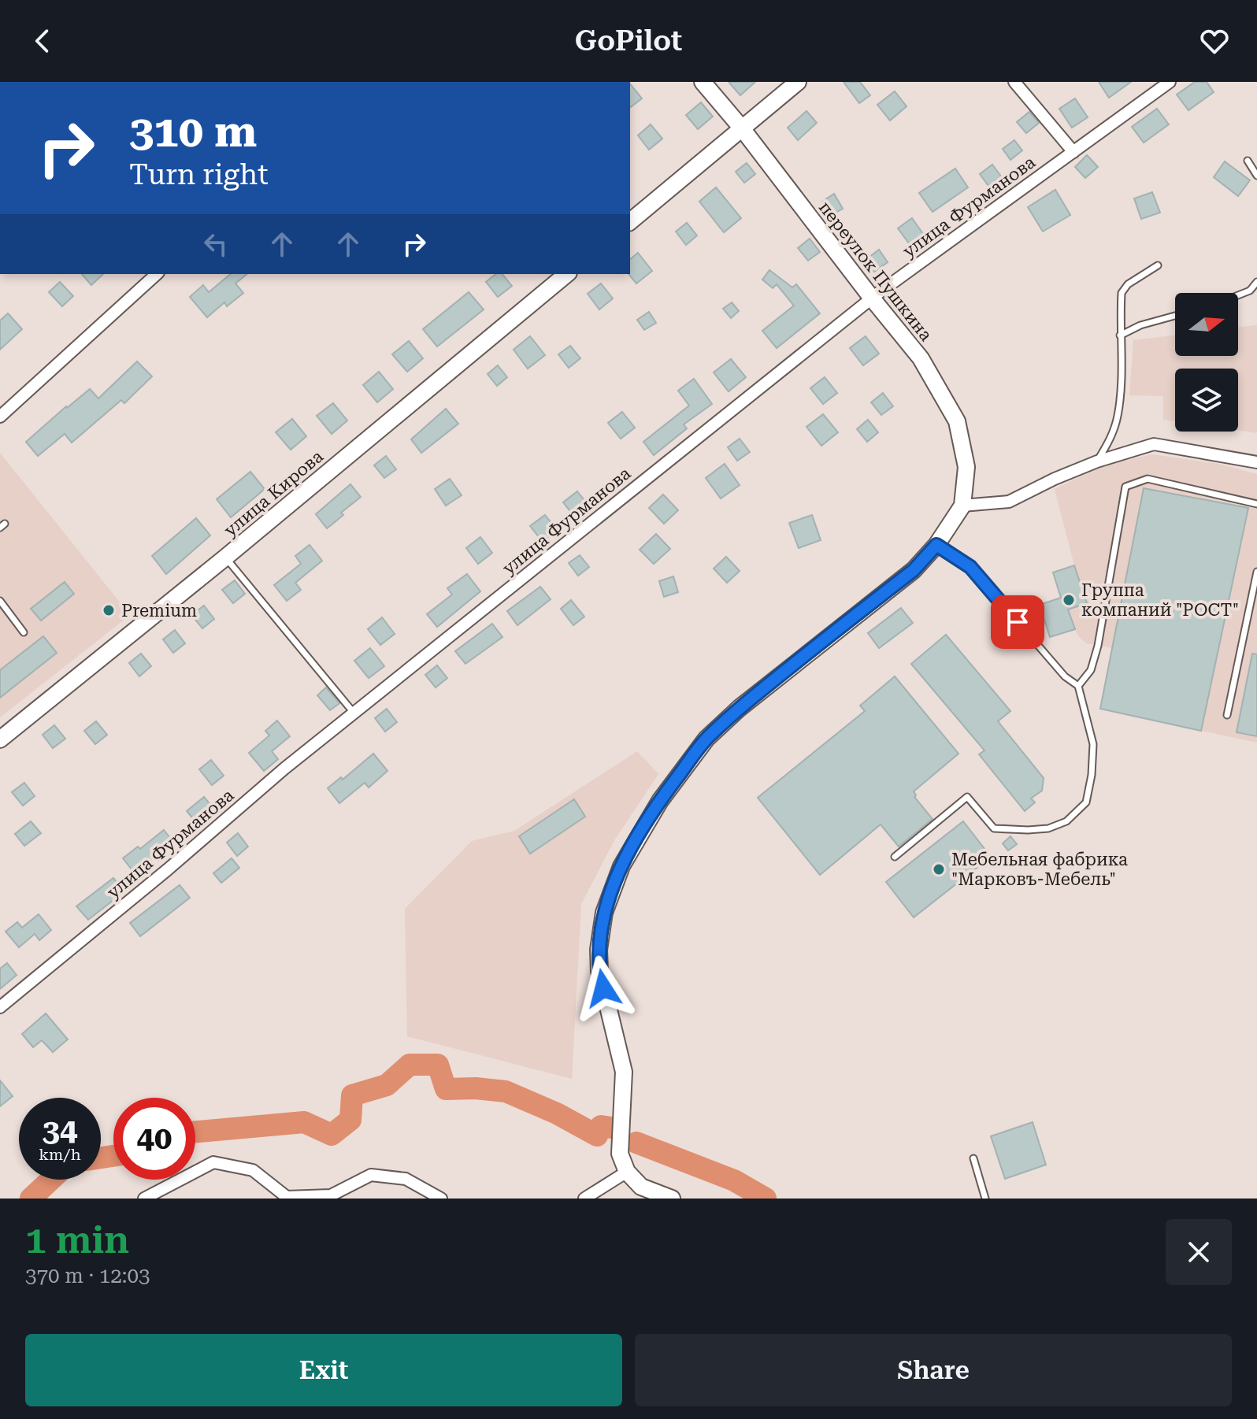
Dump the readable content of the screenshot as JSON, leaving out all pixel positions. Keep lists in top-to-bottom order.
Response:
{
  "streets": {
    "street": ["улица Фурманова", "переулок Пушкина", "улица Кирова"]
  },
  "crossings": [
    ["улица Фурманова", "переулок Пушкина"]
  ],
  "places": ["Группа компаний \"РОСТ\"", "Premium", "Мебельная фабрика \"Марковъ-Мебель\""],
  "north": "right",
  "page": {
    "header": "GoPilot",
    "turn": ["310 m", "Turn right"],
    "speed": "34 km/h",
    "limit": "40",
    "heading": ["1 min", "370 m · 12:03"],
    "buttons": ["Exit", "Share"]
  }
}
